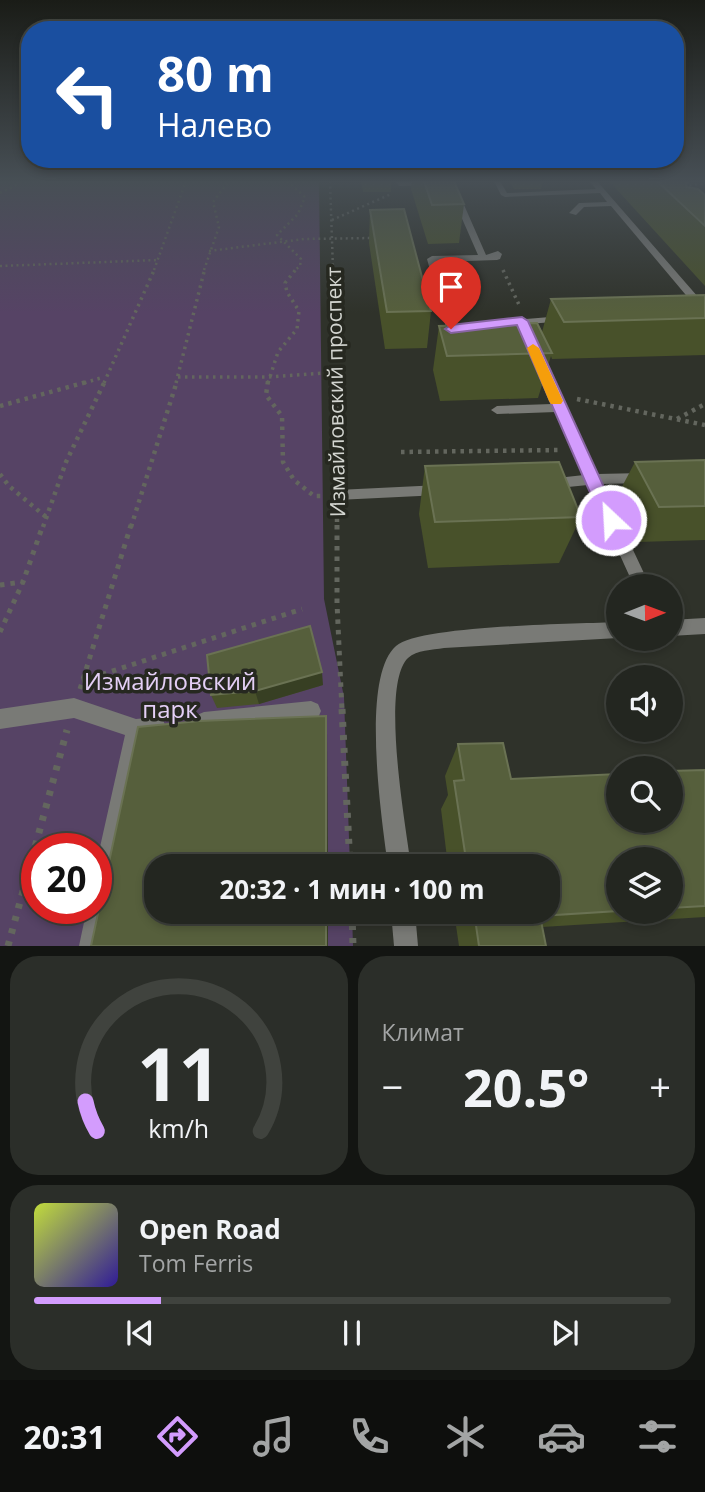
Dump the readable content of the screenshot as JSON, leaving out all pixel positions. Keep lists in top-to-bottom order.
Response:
{
  "streets": {
    "path": ["Измайловский проспект"]
  },
  "parks": ["Измайловский парк"],
  "north": "right",
  "page": {
    "turn": ["80 m", "Налево"],
    "limit": "20",
    "trip": "20:32 · 1 мин · 100 m",
    "tile": "Климат",
    "heat": ["−", "20.5°", "+"],
    "song": ["Open Road", "Tom Ferris"],
    "tabs": "20:31",
    "gauge": ["11", "km/h"]
  }
}
